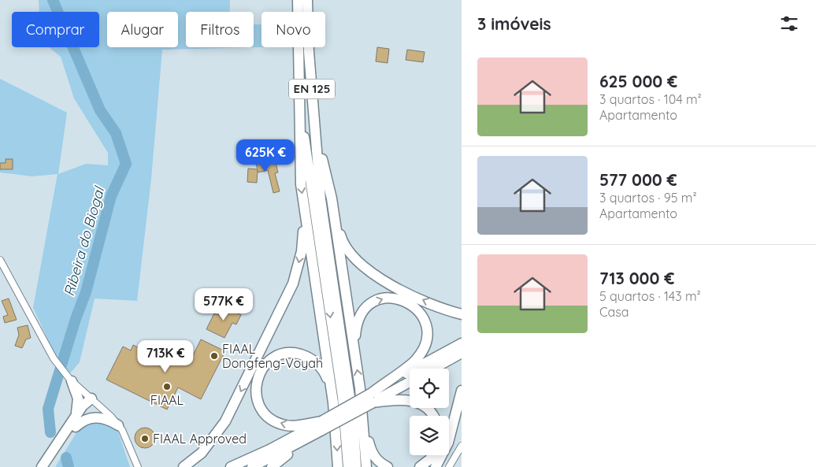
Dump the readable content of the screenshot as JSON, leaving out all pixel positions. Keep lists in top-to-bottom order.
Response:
{
  "streets": {
    "main road": ["EN 125"]
  },
  "water": ["Ribeira do Biogal"],
  "places": ["FIAAL Dongfeng-Voyah", "FIAAL", "FIAAL Approved"],
  "page": {
    "heading": "3 imóveis",
    "chip": [
      "Comprar",
      "Alugar",
      "Filtros",
      "Novo"
    ],
    "list": [
      {
        "name": "625 000 €",
        "note": "3 quartos · 104 m² · Apartamento"
      },
      {
        "name": "577 000 €",
        "note": "3 quartos · 95 m² · Apartamento"
      },
      {
        "name": "713 000 €",
        "note": "5 quartos · 143 m² · Casa"
      }
    ],
    "price": ["625K €", "577K €", "713K €"]
  }
}
